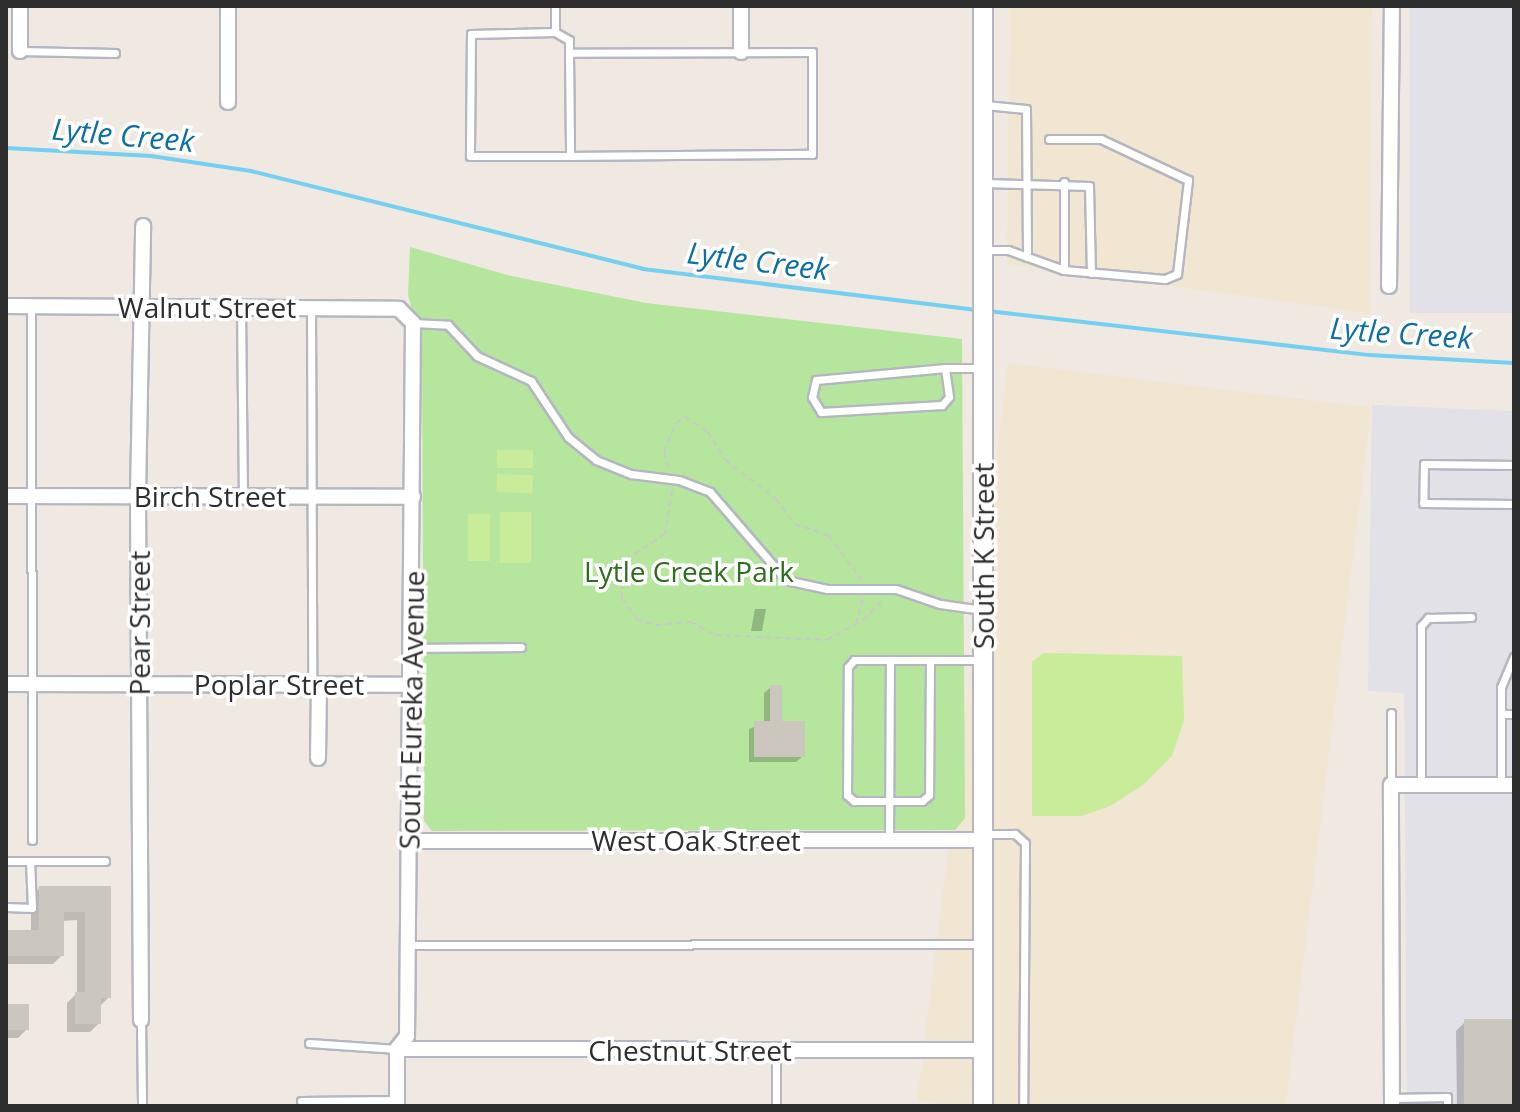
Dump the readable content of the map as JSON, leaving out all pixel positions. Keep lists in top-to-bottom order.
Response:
{
  "streets": {
    "street": [
      "Walnut Street",
      "Birch Street",
      "South K Street",
      "Pear Street",
      "Poplar Street",
      "South Eureka Avenue",
      "West Oak Street",
      "Chestnut Street"
    ]
  },
  "crossings": [
    ["Walnut Street", "Pear Street"],
    ["Walnut Street", "South Eureka Avenue"],
    ["Birch Street", "Pear Street"],
    ["Birch Street", "South Eureka Avenue"],
    ["South K Street", "West Oak Street"],
    ["South K Street", "Chestnut Street"],
    ["Pear Street", "Poplar Street"],
    ["Poplar Street", "South Eureka Avenue"],
    ["South Eureka Avenue", "West Oak Street"],
    ["South Eureka Avenue", "Chestnut Street"]
  ],
  "water": ["Lytle Creek"],
  "parks": ["Lytle Creek Park"]
}
